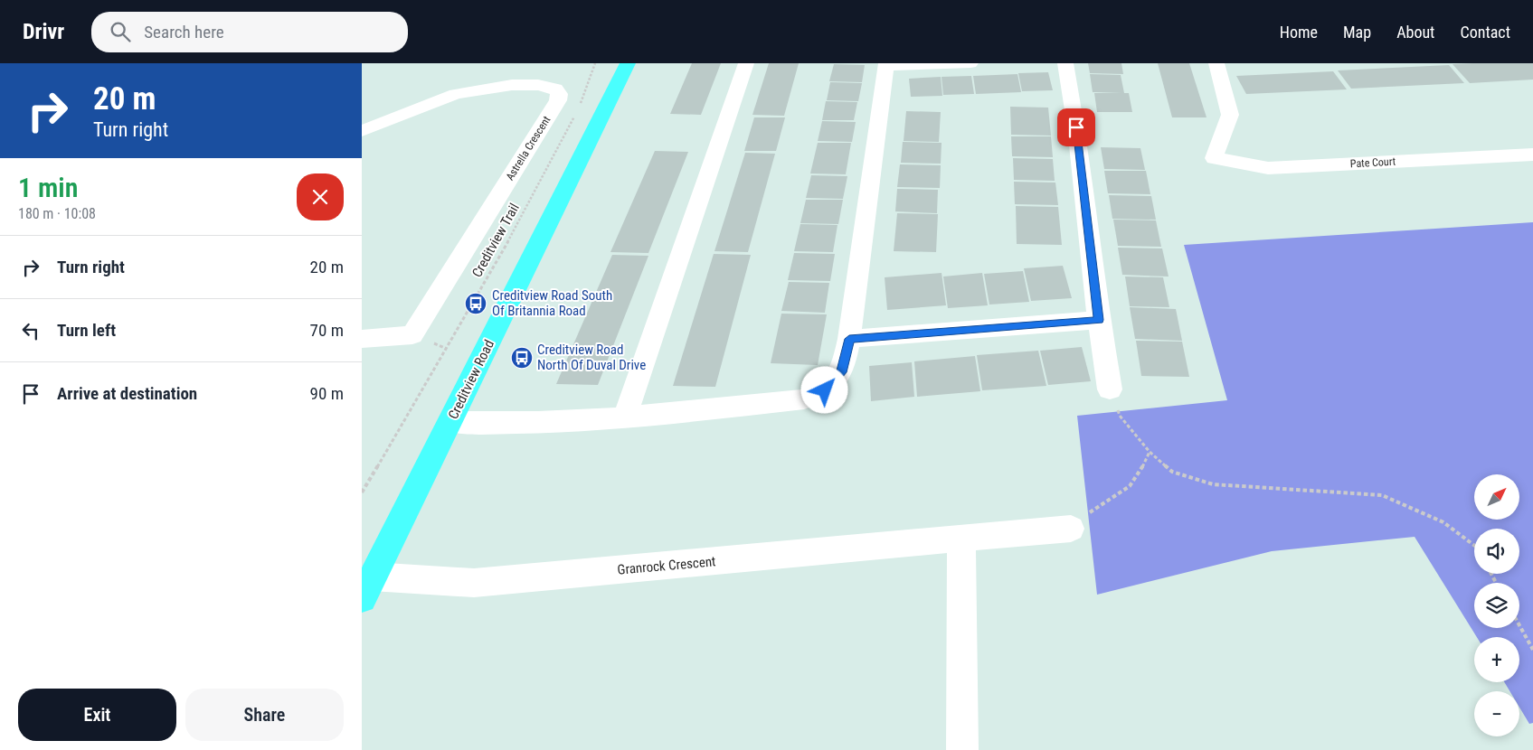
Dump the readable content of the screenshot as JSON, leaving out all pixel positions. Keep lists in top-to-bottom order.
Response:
{
  "streets": {
    "main road": ["Creditview Road"],
    "street": ["Astrella Crescent", "Pate Court", "Granrock Crescent"],
    "path": ["Creditview Trail"]
  },
  "crossings": [
    ["Creditview Road", "Granrock Crescent"]
  ],
  "places": {
    "bus stop": ["Creditview Road South Of Britannia Road", "Creditview Road North Of Duval Drive"]
  },
  "north": "top right",
  "page": {
    "header": "Drivr",
    "search": "Search here",
    "nav": [
      "Home",
      "Map",
      "About",
      "Contact"
    ],
    "turn": ["20 m", "Turn right"],
    "heading": ["1 min", "180 m · 10:08"],
    "list": [
      {
        "name": "Turn right",
        "value": "20 m"
      },
      {
        "name": "Turn left",
        "value": "70 m"
      },
      {
        "name": "Arrive at destination",
        "value": "90 m"
      }
    ],
    "map_buttons": ["+", "−"],
    "buttons": ["Exit", "Share"]
  }
}
